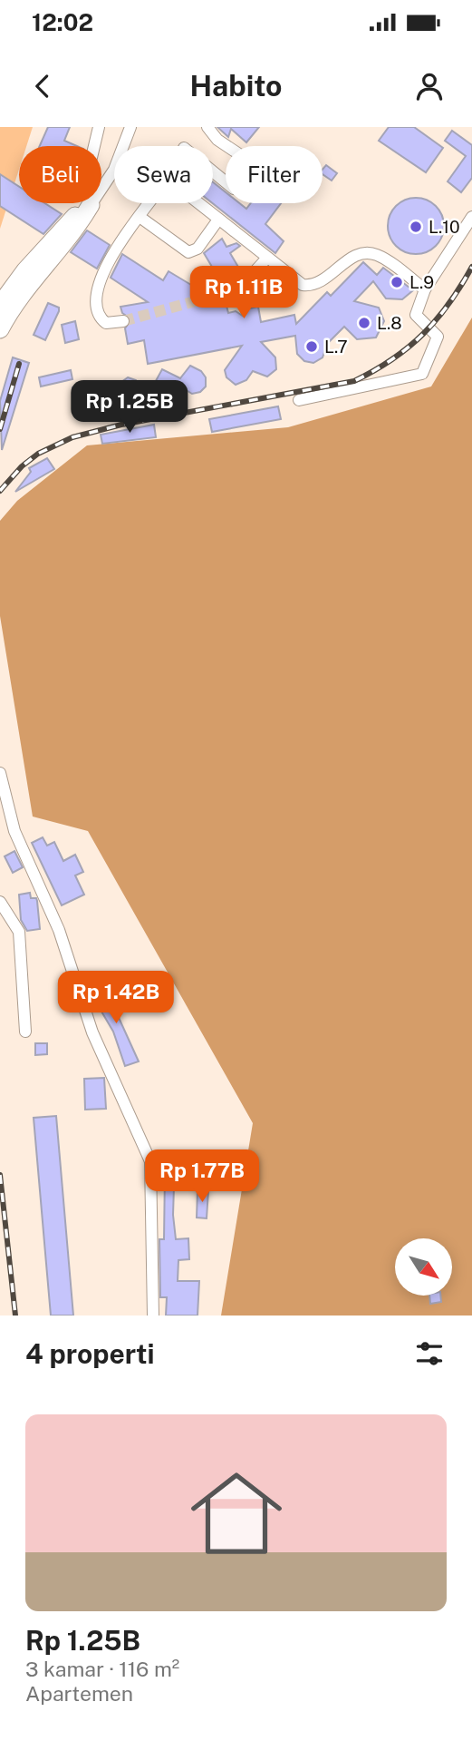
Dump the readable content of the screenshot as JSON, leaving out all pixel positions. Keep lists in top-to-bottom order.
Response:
{
  "places": [
    "L.10",
    "L.9",
    "L.8",
    "L.7"
  ],
  "north": "bottom right",
  "page": {
    "status": "12:02",
    "header": "Habito",
    "chip": ["Beli", "Sewa", "Filter"],
    "price": [
      "Rp 1.11B",
      "Rp 1.25B",
      "Rp 1.42B",
      "Rp 1.77B"
    ],
    "heading": "4 properti",
    "list": [
      {
        "name": "Rp 1.25B",
        "note": "3 kamar · 116 m² · Apartemen"
      }
    ]
  }
}
